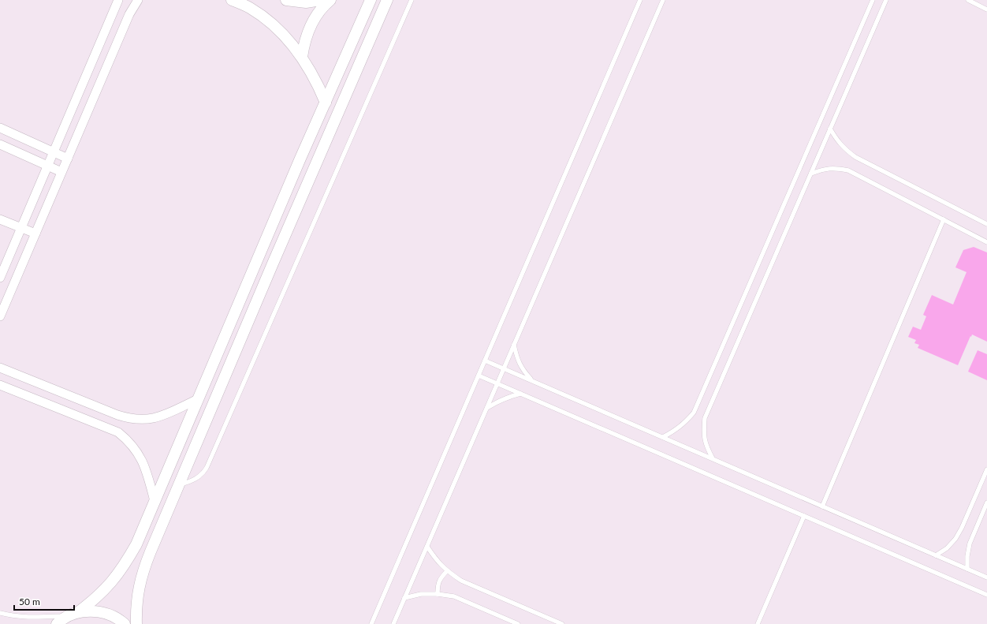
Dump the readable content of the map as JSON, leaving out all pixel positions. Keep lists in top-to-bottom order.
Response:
{
  "scale_bar": "50 m"
}
